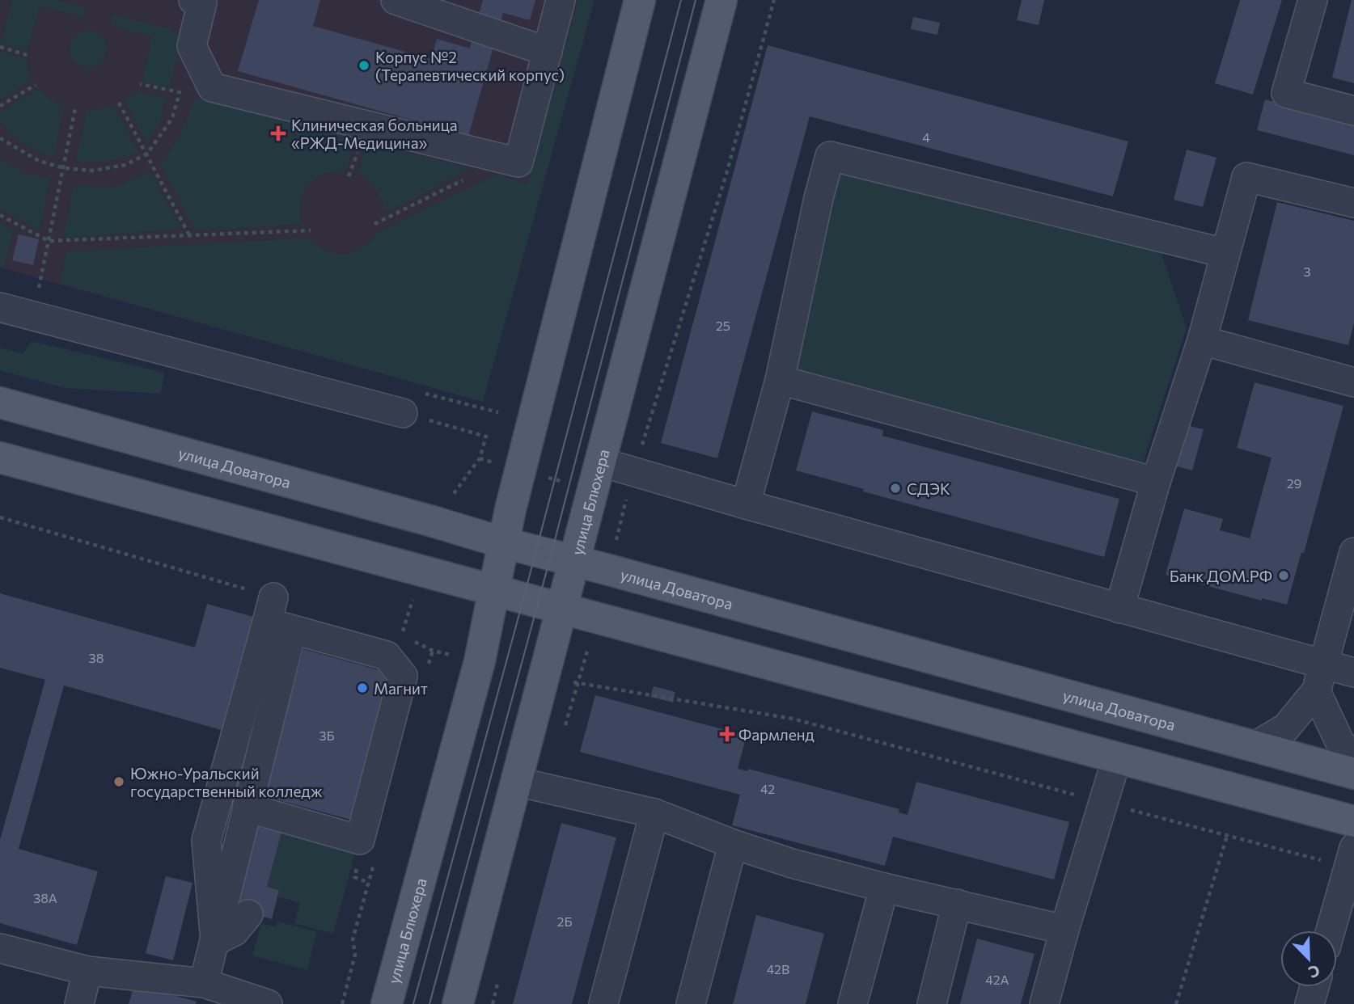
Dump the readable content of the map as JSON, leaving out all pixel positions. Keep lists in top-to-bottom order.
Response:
{
  "streets": {
    "main road": ["улица Доватора", "улица Блюхера"]
  },
  "crossings": [
    ["улица Доватора", "улица Блюхера"]
  ],
  "places": {
    "other": [
      "Корпус №2 (Терапевтический корпус)",
      "СДЭК",
      "Банк ДОМ.РФ",
      "Магнит",
      "Южно-Уральский государственный колледж"
    ],
    "health": ["Клиническая больница «РЖД-Медицина»", "Фармленд"]
  },
  "house_numbers": [
    "4",
    "3",
    "25",
    "29",
    "38",
    "3Б",
    "42",
    "38А",
    "2Б",
    "42В",
    "42А"
  ],
  "north": "bottom right"
}
